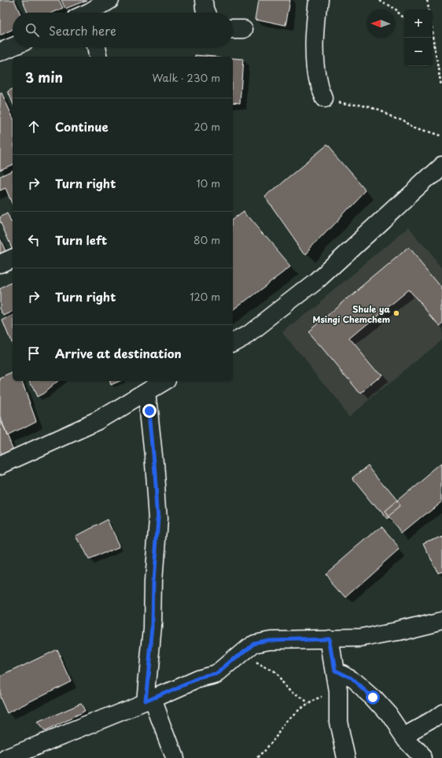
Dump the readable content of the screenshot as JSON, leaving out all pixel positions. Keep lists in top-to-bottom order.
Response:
{
  "places": ["Shule ya Msingi Chemchem"],
  "north": "left",
  "page": {
    "map_buttons": ["+", "−"],
    "search": "Search here",
    "heading": ["3 min", "Walk · 230 m"],
    "list": [
      ["Continue", "20 m"],
      ["Turn right", "10 m"],
      ["Turn left", "80 m"],
      ["Turn right", "120 m"],
      "Arrive at destination"
    ]
  }
}
